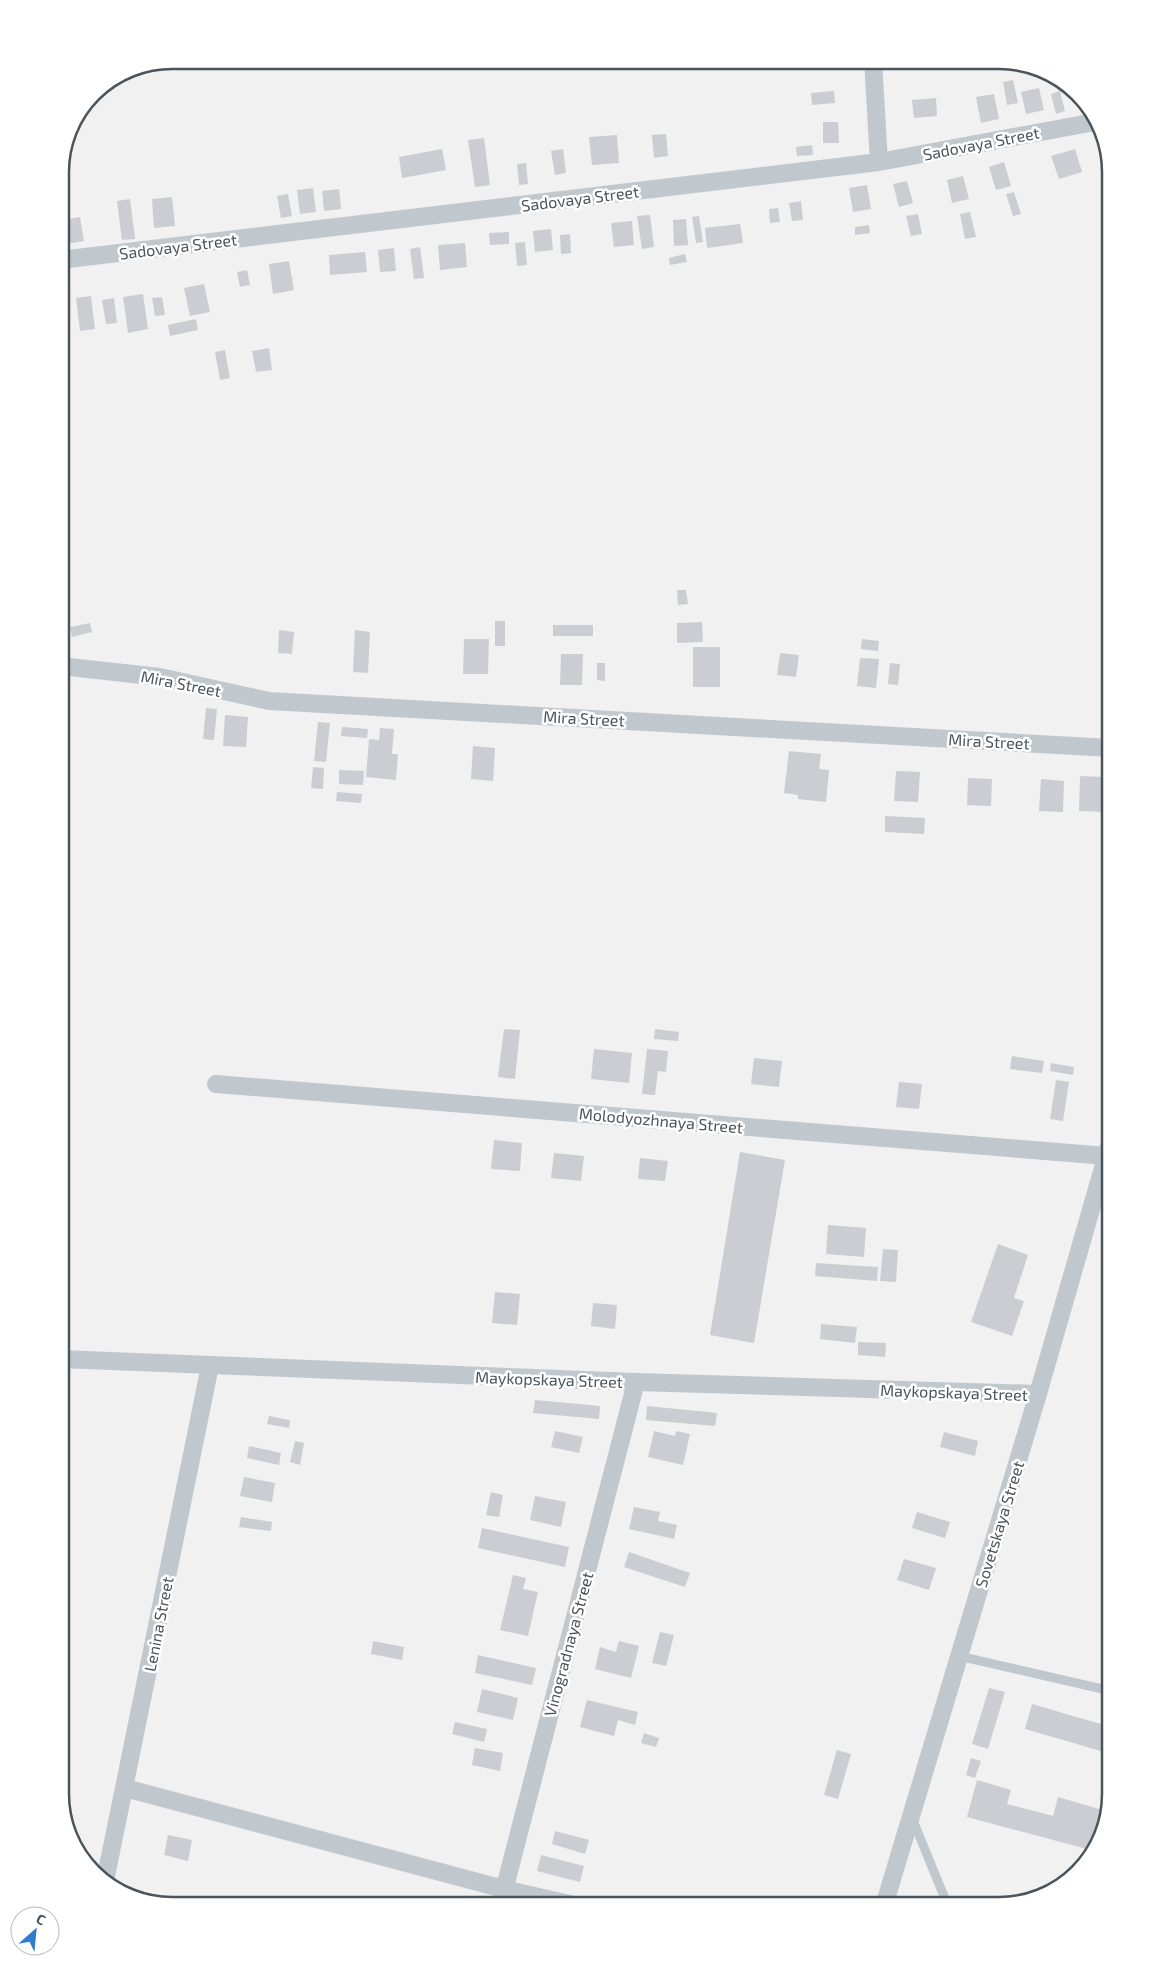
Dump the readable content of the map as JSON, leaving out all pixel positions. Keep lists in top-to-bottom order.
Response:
{
  "streets": {
    "street": [
      "Sadovaya Street",
      "Mira Street",
      "Molodyozhnaya Street",
      "Maykopskaya Street",
      "Sovetskaya Street",
      "Lenina Street",
      "Vinogradnaya Street"
    ]
  },
  "crossings": [
    ["Maykopskaya Street", "Sovetskaya Street"],
    ["Maykopskaya Street", "Lenina Street"],
    ["Maykopskaya Street", "Vinogradnaya Street"]
  ],
  "north": "top right"
}
